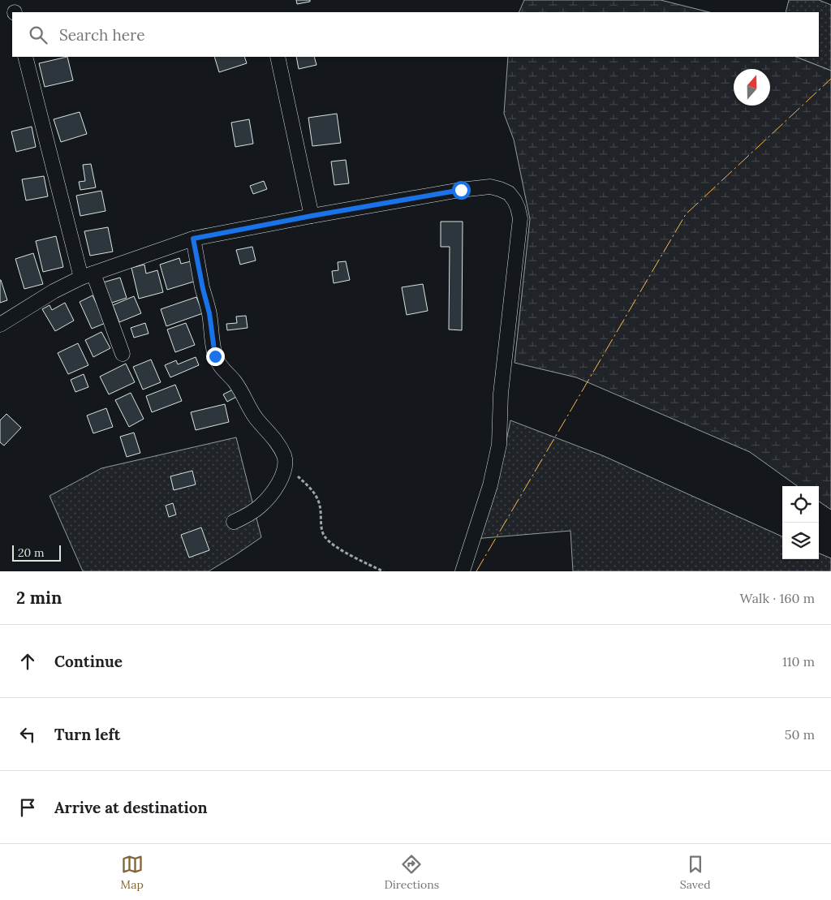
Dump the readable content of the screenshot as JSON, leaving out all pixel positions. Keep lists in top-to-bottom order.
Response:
{
  "scale_bar": "20 m",
  "north": "top",
  "page": {
    "search": "Search here",
    "scale": "20 m",
    "heading": ["2 min", "Walk · 160 m"],
    "list": [
      ["Continue", "110 m"],
      ["Turn left", "50 m"],
      "Arrive at destination"
    ],
    "nav": ["Map", "Directions", "Saved"]
  }
}
